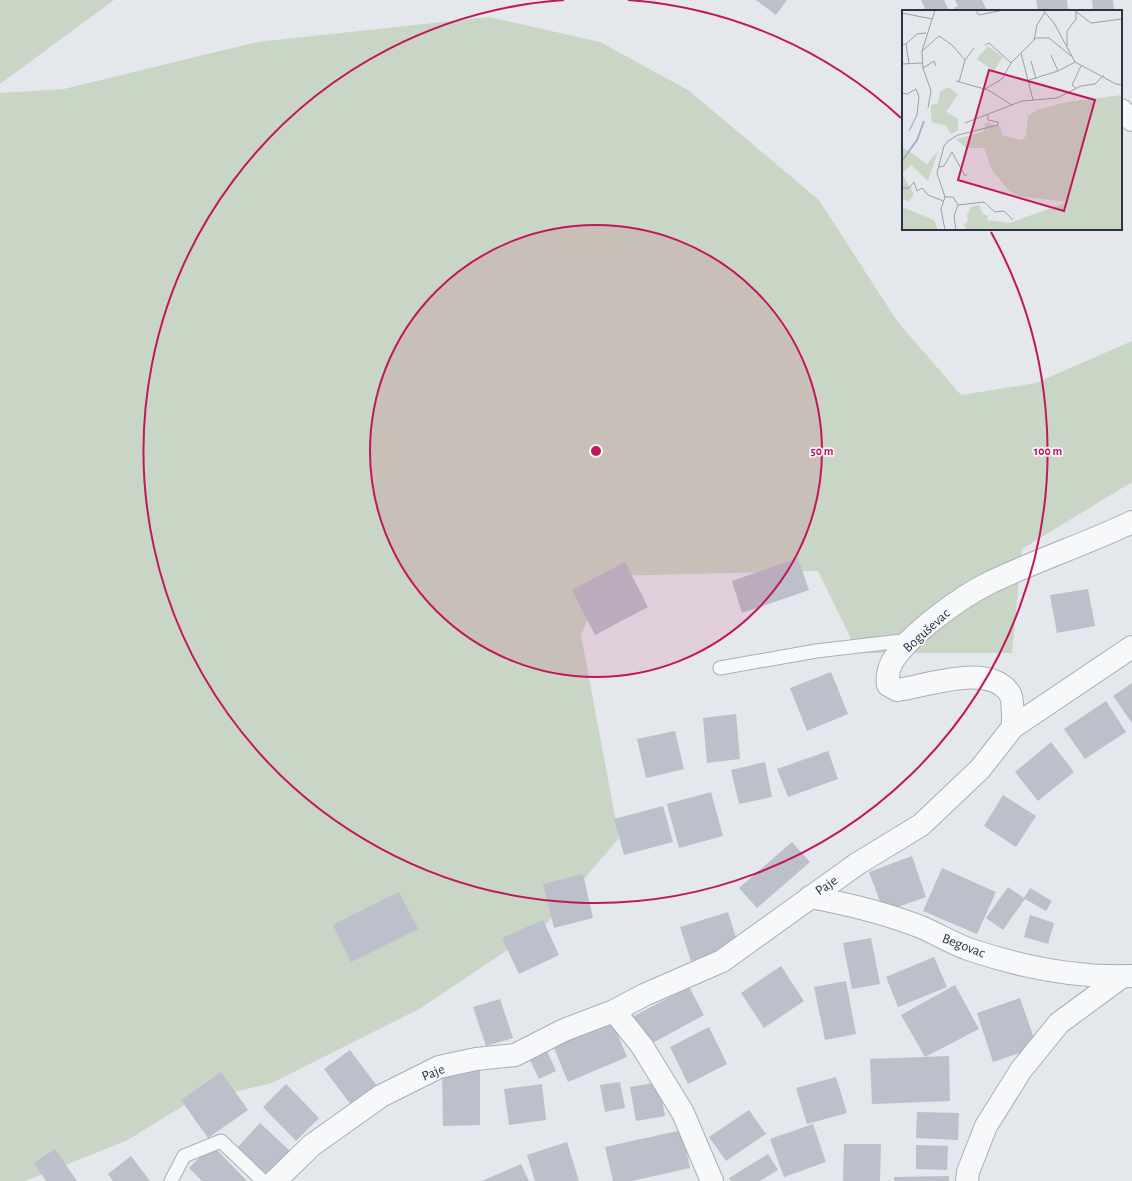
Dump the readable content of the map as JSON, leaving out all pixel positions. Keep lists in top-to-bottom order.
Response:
{
  "streets": {
    "street": ["Boguševac", "Paje", "Begovac"]
  },
  "crossings": [
    ["Boguševac", "Paje"],
    ["Paje", "Begovac"]
  ],
  "rings": ["50 m", "100 m"]
}
